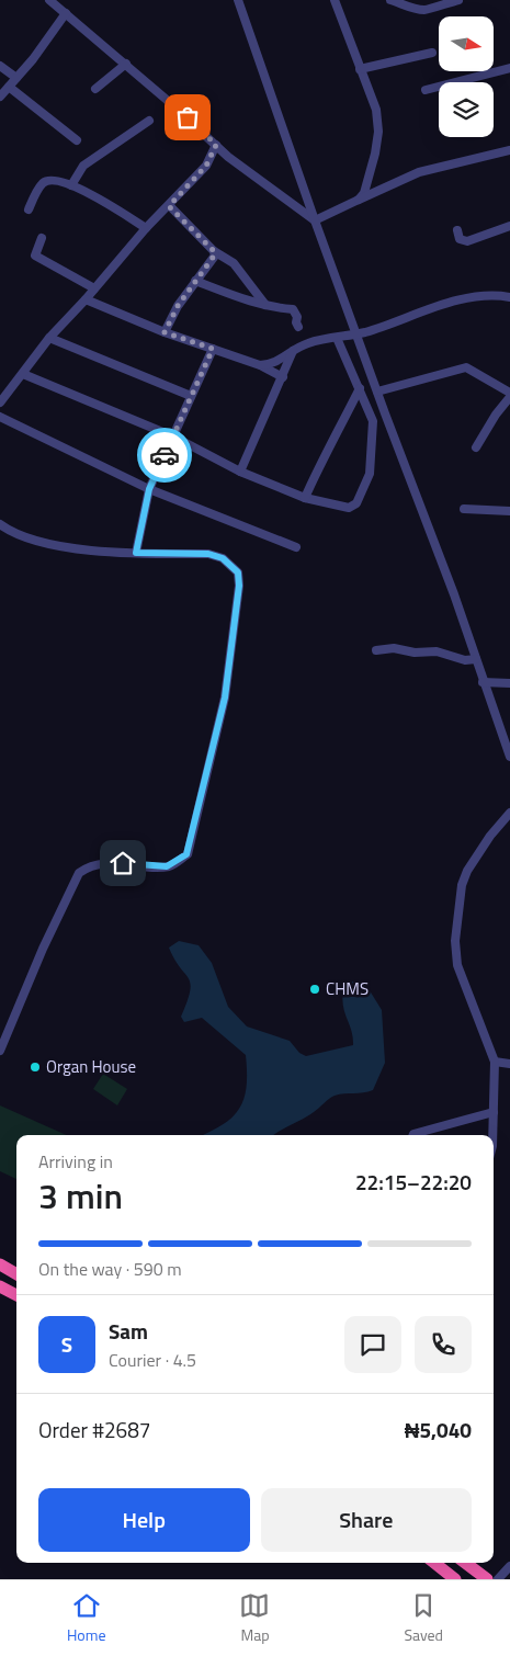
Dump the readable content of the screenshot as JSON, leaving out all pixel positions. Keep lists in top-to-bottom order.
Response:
{
  "places": ["CHMS", "Organ House"],
  "north": "right",
  "page": {
    "heading": ["3 min", "Arriving in", "22:15–22:20"],
    "panel": [
      "Sam",
      "Courier · 4.5",
      "Order #2687",
      "₦5,040"
    ],
    "bar": "On the way · 590 m",
    "round": "S",
    "buttons": ["Help", "Share"],
    "tabs": ["Home", "Map", "Saved"]
  }
}
